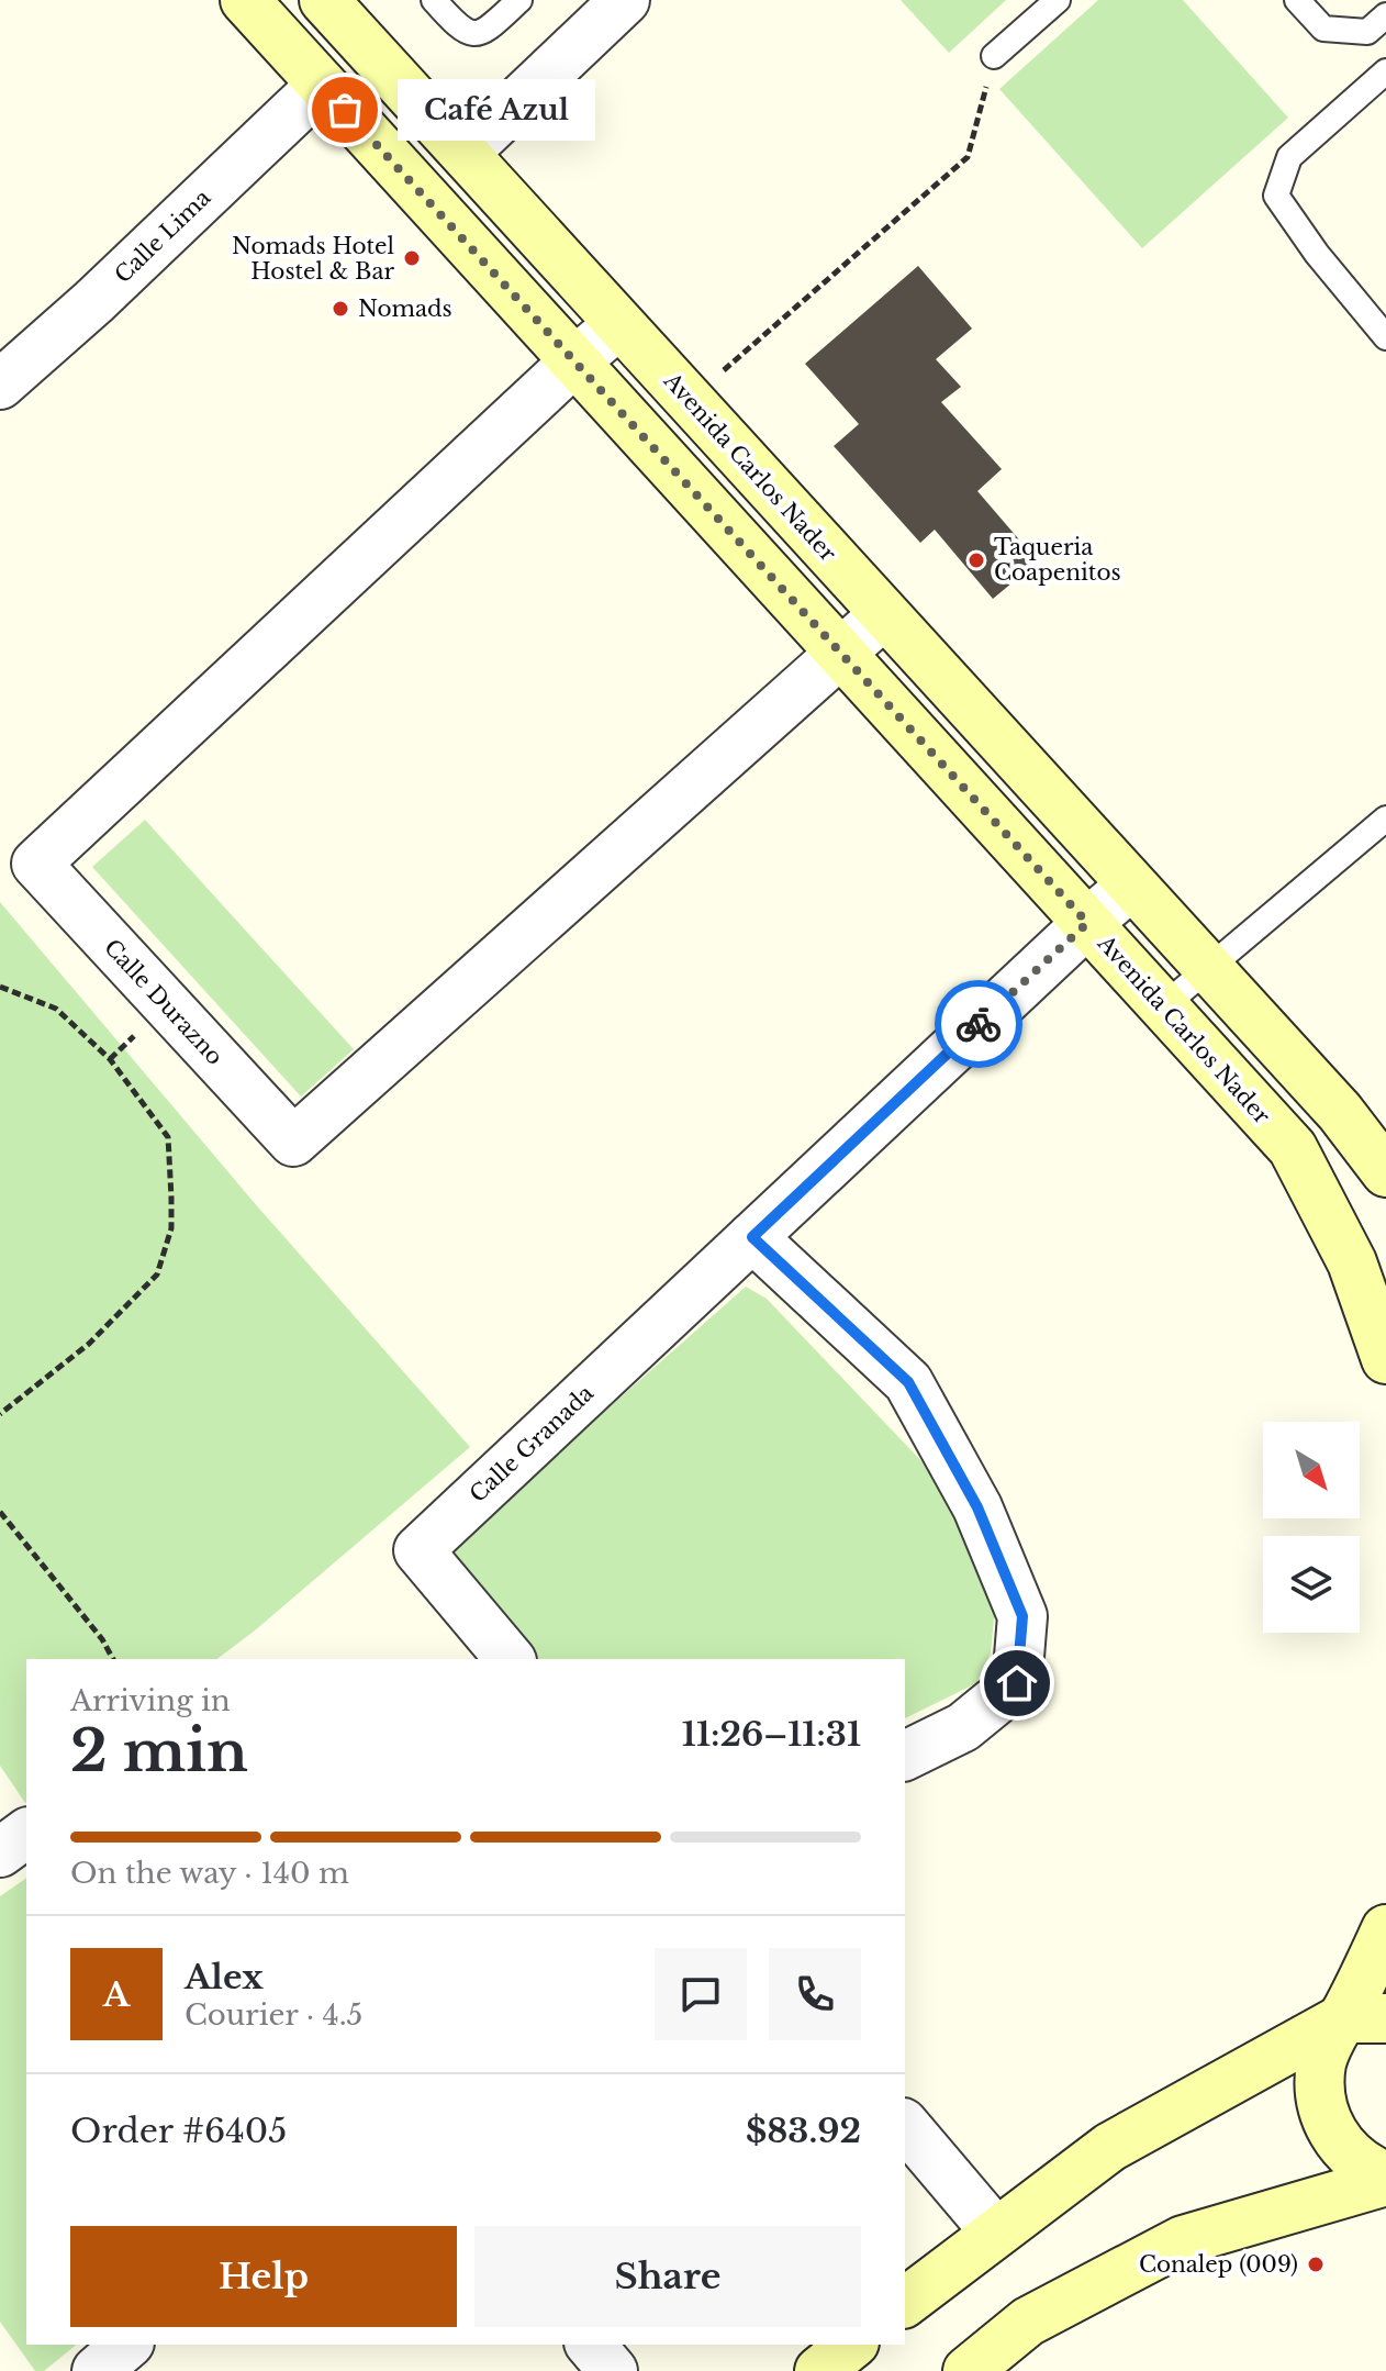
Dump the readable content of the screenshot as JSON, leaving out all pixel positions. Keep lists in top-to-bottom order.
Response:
{
  "streets": {
    "street": [
      "Calle Lima",
      "Avenida Carlos Nader",
      "Calle Durazno",
      "Calle Granada"
    ]
  },
  "crossings": [
    ["Calle Lima", "Avenida Carlos Nader"],
    ["Avenida Carlos Nader", "Calle Durazno"],
    ["Avenida Carlos Nader", "Calle Granada"]
  ],
  "places": [
    "Café Azul",
    "Nomads Hotel Hostel & Bar",
    "Nomads",
    "Taqueria Coapenitos",
    "Conalep (009)"
  ],
  "north": "bottom right",
  "page": {
    "bubble": "Café Azul",
    "heading": ["2 min", "Arriving in", "11:26–11:31"],
    "panel": [
      "Alex",
      "Courier · 4.5",
      "Order #6405",
      "$83.92"
    ],
    "bar": "On the way · 140 m",
    "round": "A",
    "buttons": ["Help", "Share"]
  }
}
